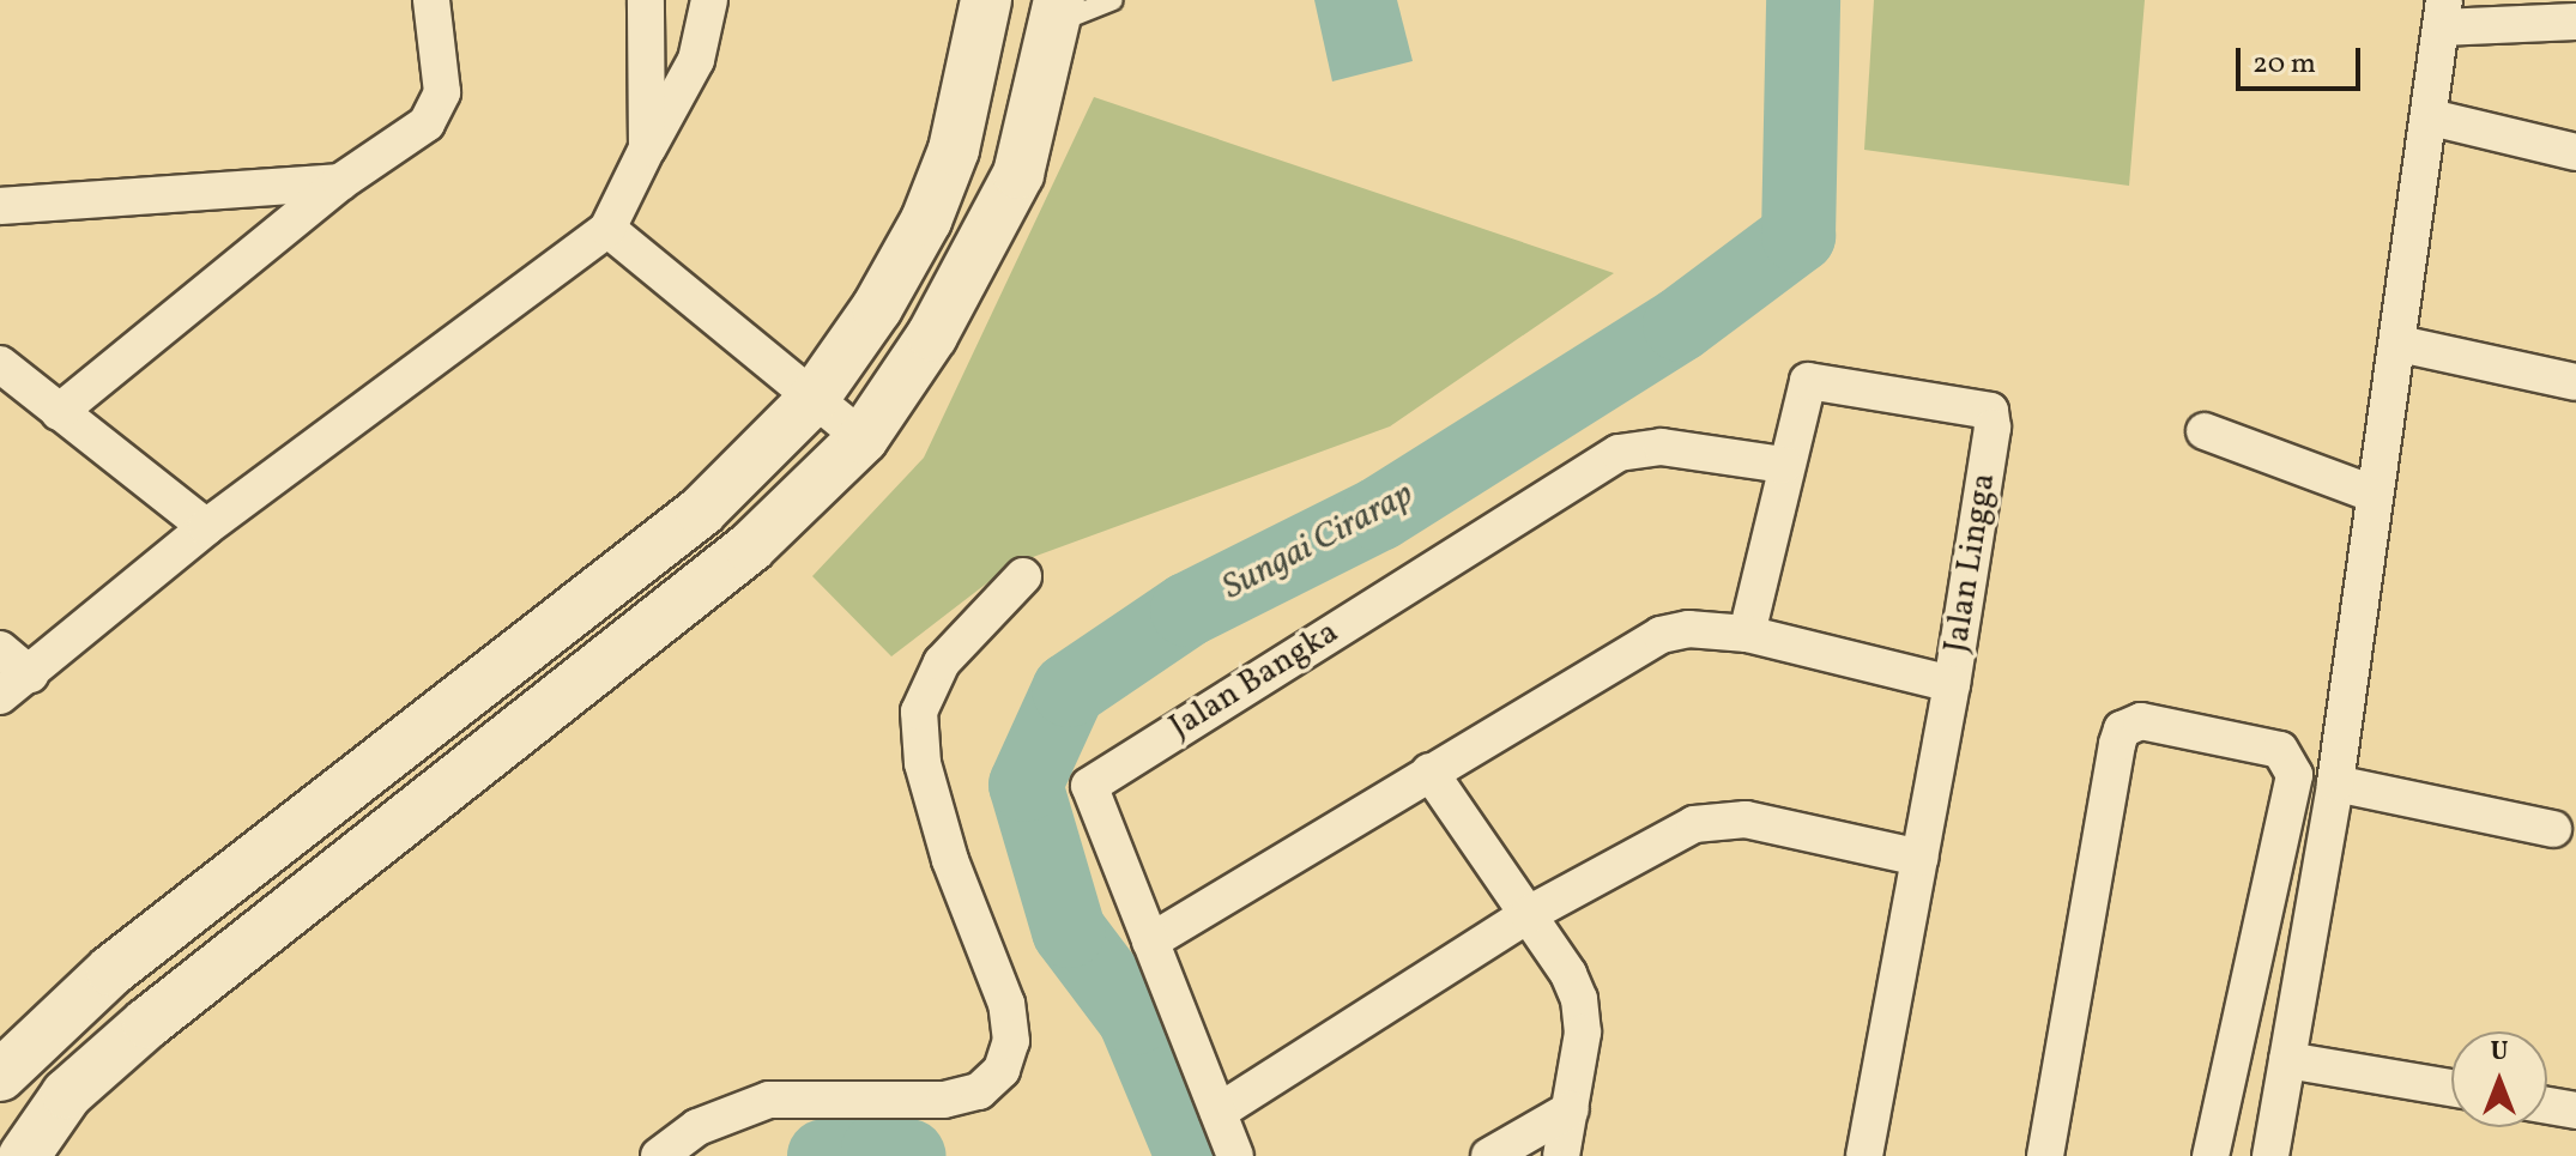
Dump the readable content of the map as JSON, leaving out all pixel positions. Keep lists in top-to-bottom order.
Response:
{
  "streets": {
    "street": ["Jalan Lingga", "Jalan Bangka"]
  },
  "crossings": [
    ["Jalan Lingga", "Jalan Bangka"]
  ],
  "water": ["Sungai Cirarap"],
  "scale_bar": "20 m",
  "north": "top"
}
